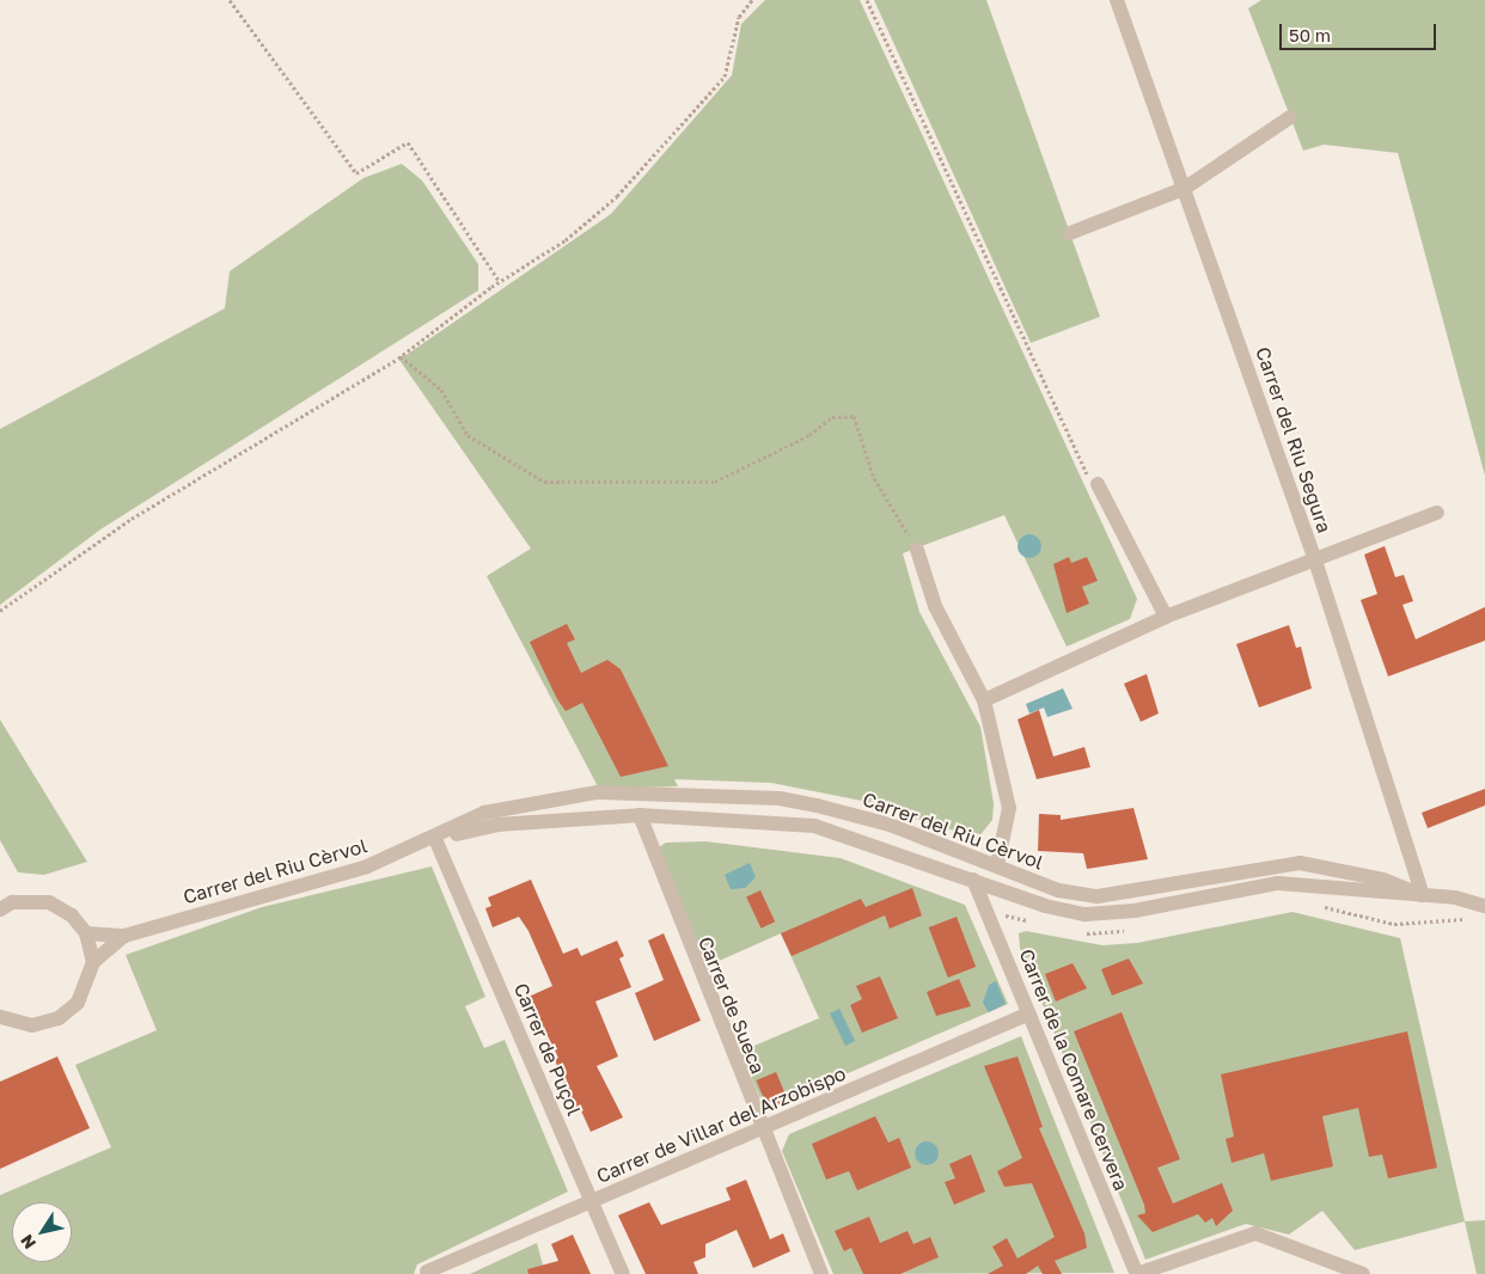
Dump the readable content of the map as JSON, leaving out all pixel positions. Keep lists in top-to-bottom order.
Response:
{
  "streets": {
    "street": [
      "Carrer del Riu Segura",
      "Carrer del Riu Cèrvol",
      "Carrer de Sueca",
      "Carrer de Puçol",
      "Carrer de la Comare Cervera",
      "Carrer de Villar del Arzobispo"
    ]
  },
  "crossings": [
    ["Carrer del Riu Segura", "Carrer del Riu Cèrvol"],
    ["Carrer del Riu Cèrvol", "Carrer de Sueca"],
    ["Carrer del Riu Cèrvol", "Carrer de Puçol"],
    ["Carrer del Riu Cèrvol", "Carrer de la Comare Cervera"],
    ["Carrer de Sueca", "Carrer de Villar del Arzobispo"],
    ["Carrer de Puçol", "Carrer de Villar del Arzobispo"],
    ["Carrer de la Comare Cervera", "Carrer de Villar del Arzobispo"]
  ],
  "scale_bar": "50 m",
  "north": "bottom left"
}
